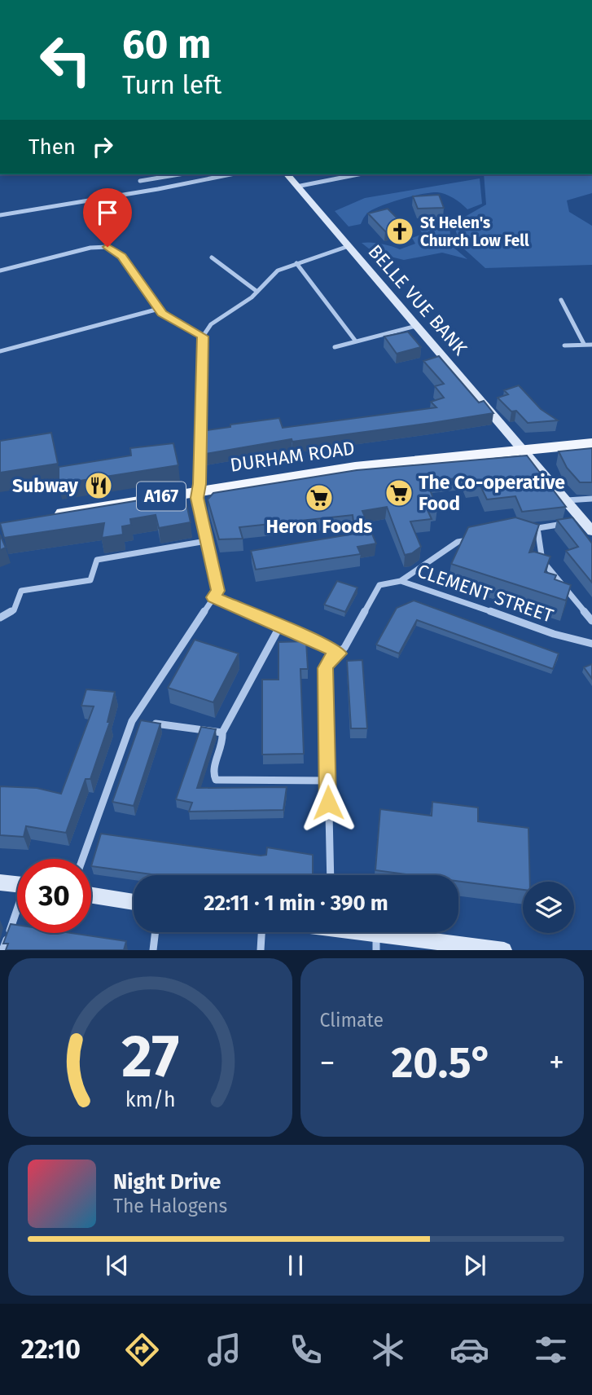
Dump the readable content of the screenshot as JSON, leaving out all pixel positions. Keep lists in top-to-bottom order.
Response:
{
  "streets": {
    "main road": ["DURHAM ROAD", "A167"],
    "street": ["BELLE VUE BANK", "CLEMENT STREET"]
  },
  "crossings": [
    ["BELLE VUE BANK", "DURHAM ROAD"]
  ],
  "places": {
    "church": ["St Helen's Church Low Fell"],
    "restaurant": ["Subway"],
    "supermarket": ["The Co-operative Food", "Heron Foods"]
  },
  "page": {
    "turn": ["60 m", "Turn left"],
    "then": "Then",
    "limit": "30",
    "trip": "22:11 · 1 min · 390 m",
    "tile": "Climate",
    "heat": ["−", "20.5°", "+"],
    "song": ["Night Drive", "The Halogens"],
    "tabs": "22:10",
    "gauge": ["27", "km/h"]
  }
}
